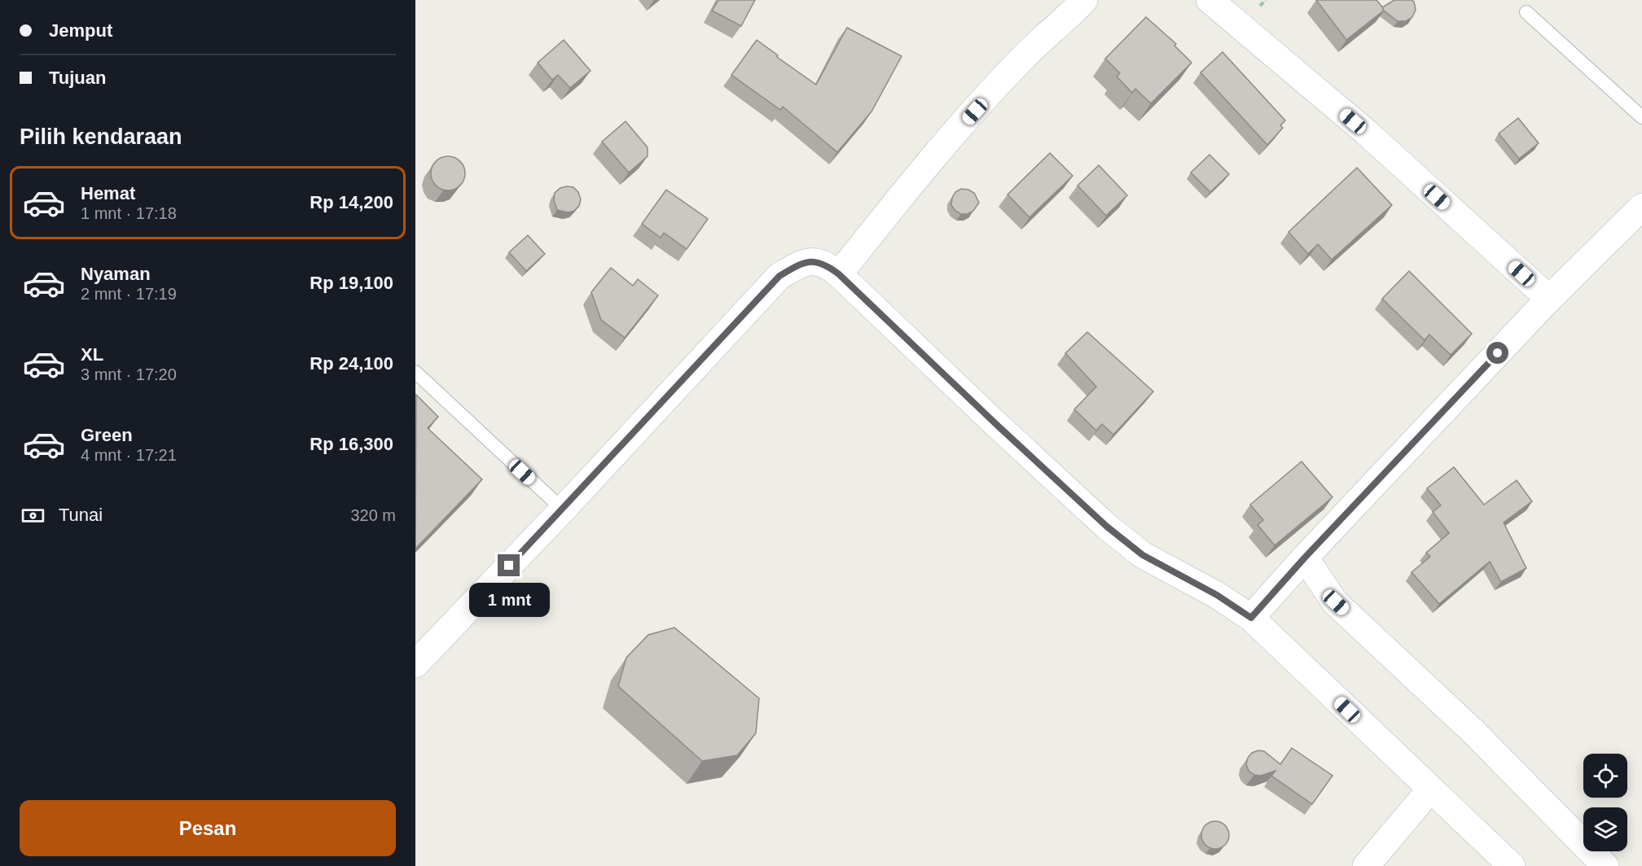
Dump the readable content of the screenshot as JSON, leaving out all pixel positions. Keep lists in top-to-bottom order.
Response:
{
  "page": {
    "banner": ["Jemput", "Tujuan"],
    "heading": "Pilih kendaraan",
    "list": [
      {
        "name": "Hemat",
        "note": "1 mnt · 17:18",
        "value": "Rp 14,200"
      },
      {
        "name": "Nyaman",
        "note": "2 mnt · 17:19",
        "value": "Rp 19,100"
      },
      {
        "name": "XL",
        "note": "3 mnt · 17:20",
        "value": "Rp 24,100"
      },
      {
        "name": "Green",
        "note": "4 mnt · 17:21",
        "value": "Rp 16,300"
      }
    ],
    "pay": ["Tunai", "320 m"],
    "bubble": "1 mnt",
    "buttons": "Pesan"
  }
}
